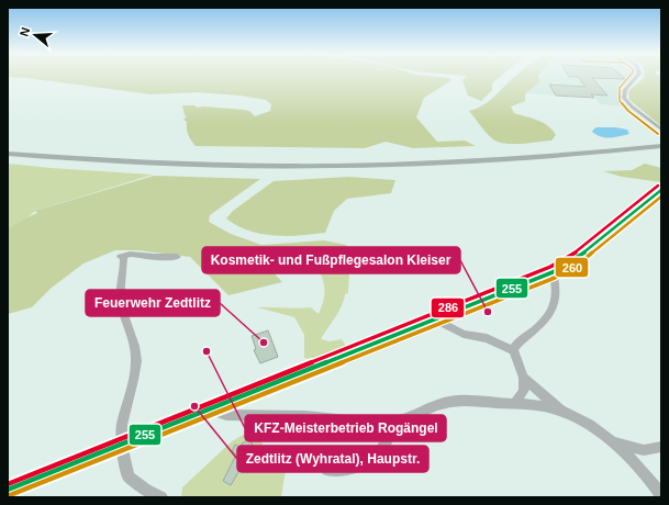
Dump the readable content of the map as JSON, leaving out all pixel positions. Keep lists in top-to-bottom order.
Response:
{
  "places": [
    "Kosmetik- und Fußpflegesalon Kleiser",
    "Feuerwehr Zedtlitz",
    "KFZ-Meisterbetrieb Rogängel",
    "Zedtlitz (Wyhratal), Haupstr."
  ],
  "lines": ["transit line 260", "transit line 286", "transit line 255"],
  "north": "left"
}
